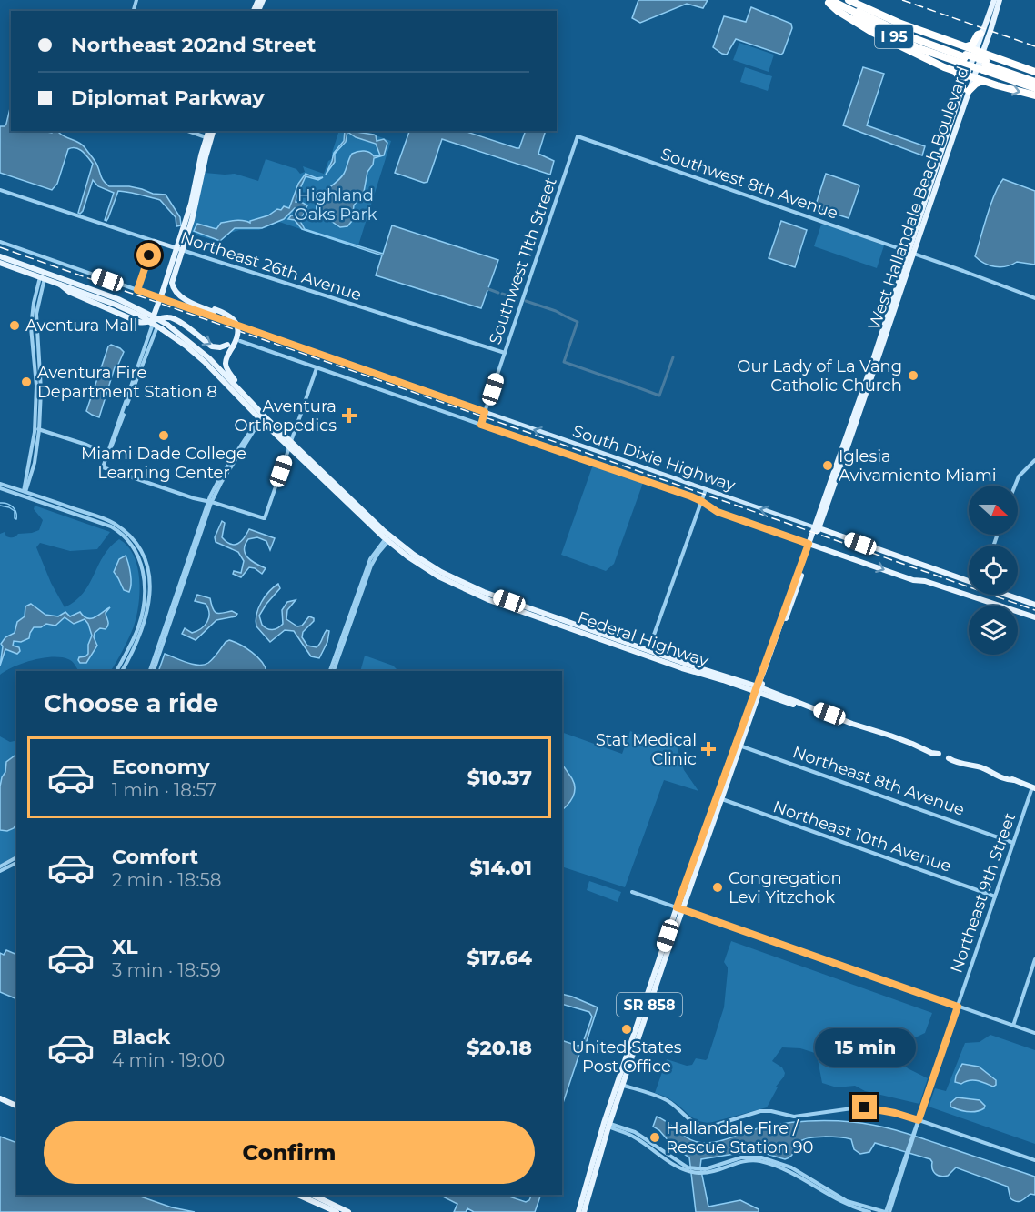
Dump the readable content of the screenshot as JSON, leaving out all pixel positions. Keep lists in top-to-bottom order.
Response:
{
  "streets": {
    "highway": ["I 95"],
    "main road": [
      "West Hallandale Beach Boulevard",
      "Southwest 11th Street",
      "Northeast 26th Avenue",
      "South Dixie Highway",
      "Federal Highway",
      "SR 858"
    ],
    "street": [
      "Southwest 8th Avenue",
      "Northeast 8th Avenue",
      "Northeast 10th Avenue",
      "Northeast 9th Street"
    ]
  },
  "crossings": [
    ["Southwest 8th Avenue", "West Hallandale Beach Boulevard"],
    ["Southwest 8th Avenue", "Southwest 11th Street"],
    ["West Hallandale Beach Boulevard", "South Dixie Highway"],
    ["West Hallandale Beach Boulevard", "SR 858"],
    ["Southwest 11th Street", "Northeast 26th Avenue"],
    ["Southwest 11th Street", "South Dixie Highway"],
    ["South Dixie Highway", "SR 858"],
    ["Federal Highway", "Northeast 9th Street"],
    ["Federal Highway", "SR 858"],
    ["Northeast 8th Avenue", "Northeast 9th Street"],
    ["Northeast 8th Avenue", "SR 858"],
    ["Northeast 10th Avenue", "Northeast 9th Street"],
    ["Northeast 10th Avenue", "SR 858"]
  ],
  "parks": ["Highland Oaks Park"],
  "places": {
    "other": [
      "Aventura Mall",
      "Our Lady of La Vang Catholic Church",
      "Aventura Fire Department Station 8",
      "Miami Dade College Learning Center",
      "Iglesia Avivamiento Miami",
      "Congregation Levi Yitzchok",
      "United States Post Office",
      "Hallandale Fire / Rescue Station 90"
    ],
    "health": ["Aventura Orthopedics", "Stat Medical Clinic"]
  },
  "north": "right",
  "page": {
    "banner": ["Northeast 202nd Street", "Diplomat Parkway"],
    "heading": "Choose a ride",
    "list": [
      {
        "name": "Economy",
        "note": "1 min · 18:57",
        "value": "$10.37"
      },
      {
        "name": "Comfort",
        "note": "2 min · 18:58",
        "value": "$14.01"
      },
      {
        "name": "XL",
        "note": "3 min · 18:59",
        "value": "$17.64"
      },
      {
        "name": "Black",
        "note": "4 min · 19:00",
        "value": "$20.18"
      }
    ],
    "bubble": "15 min",
    "buttons": "Confirm"
  }
}
